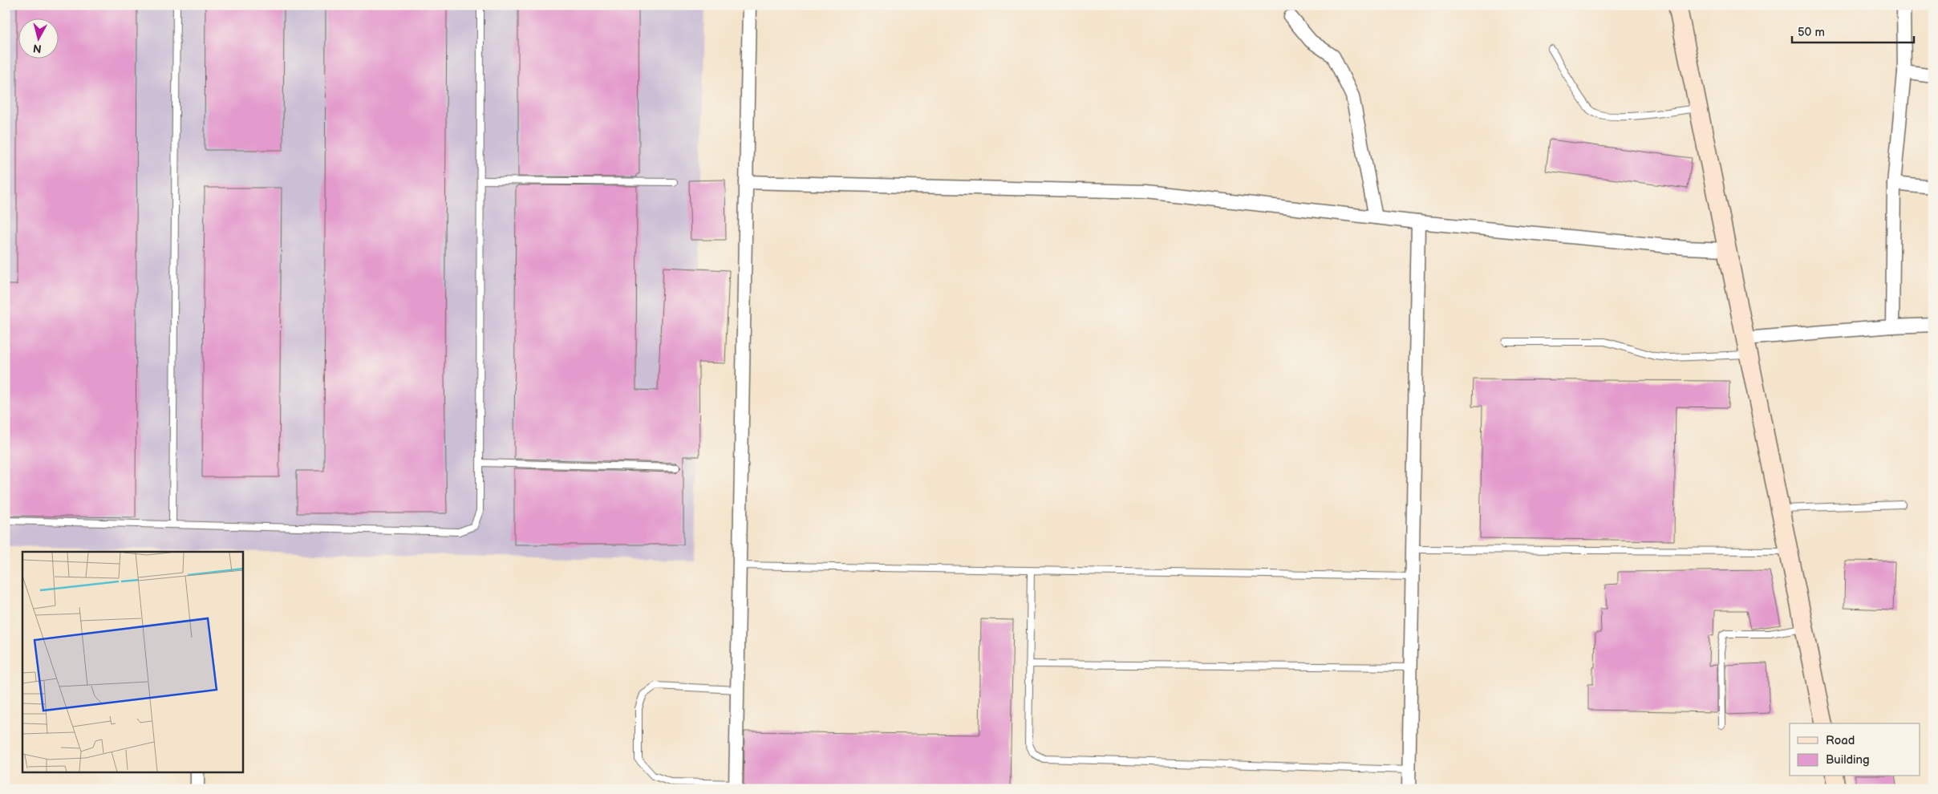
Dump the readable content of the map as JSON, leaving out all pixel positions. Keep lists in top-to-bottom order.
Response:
{
  "legend": ["Road", "Building"],
  "scale_bar": "50 m",
  "north": "bottom"
}
